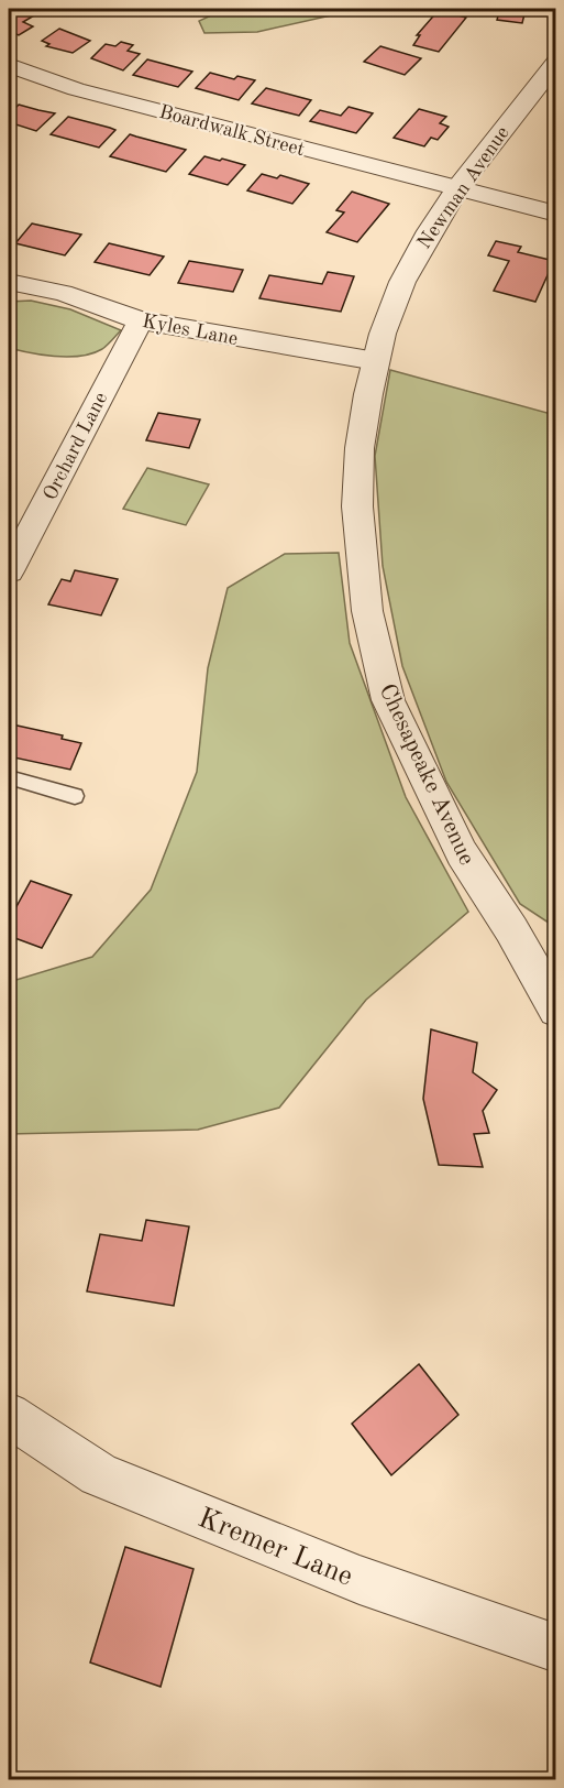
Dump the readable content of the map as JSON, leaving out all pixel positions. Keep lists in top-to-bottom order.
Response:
{
  "streets": {
    "street": [
      "Boardwalk Street",
      "Newman Avenue",
      "Kyles Lane",
      "Orchard Lane",
      "Chesapeake Avenue",
      "Kremer Lane"
    ]
  },
  "crossings": [
    ["Boardwalk Street", "Newman Avenue"],
    ["Newman Avenue", "Kyles Lane"],
    ["Newman Avenue", "Chesapeake Avenue"],
    ["Kyles Lane", "Orchard Lane"],
    ["Kyles Lane", "Chesapeake Avenue"]
  ]
}
